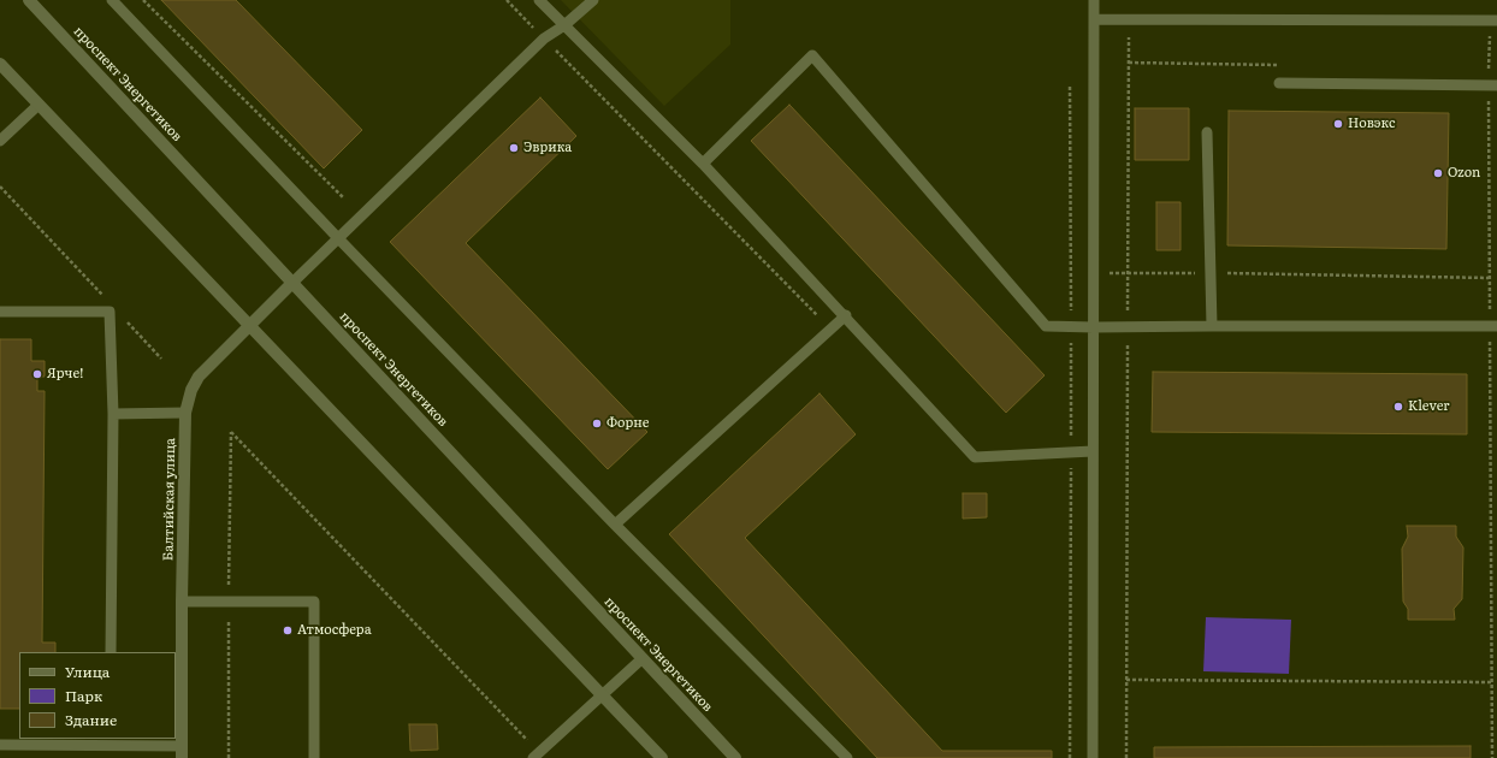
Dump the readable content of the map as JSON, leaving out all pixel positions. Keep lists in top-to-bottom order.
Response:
{
  "streets": {
    "street": ["проспект Энергетиков", "Балтийская улица"]
  },
  "crossings": [
    ["проспект Энергетиков", "Балтийская улица"]
  ],
  "places": [
    "Новэкс",
    "Эврика",
    "Ozon",
    "Ярче!",
    "Klever",
    "Форне",
    "Атмосфера"
  ],
  "legend": ["Улица", "Парк", "Здание"]
}
